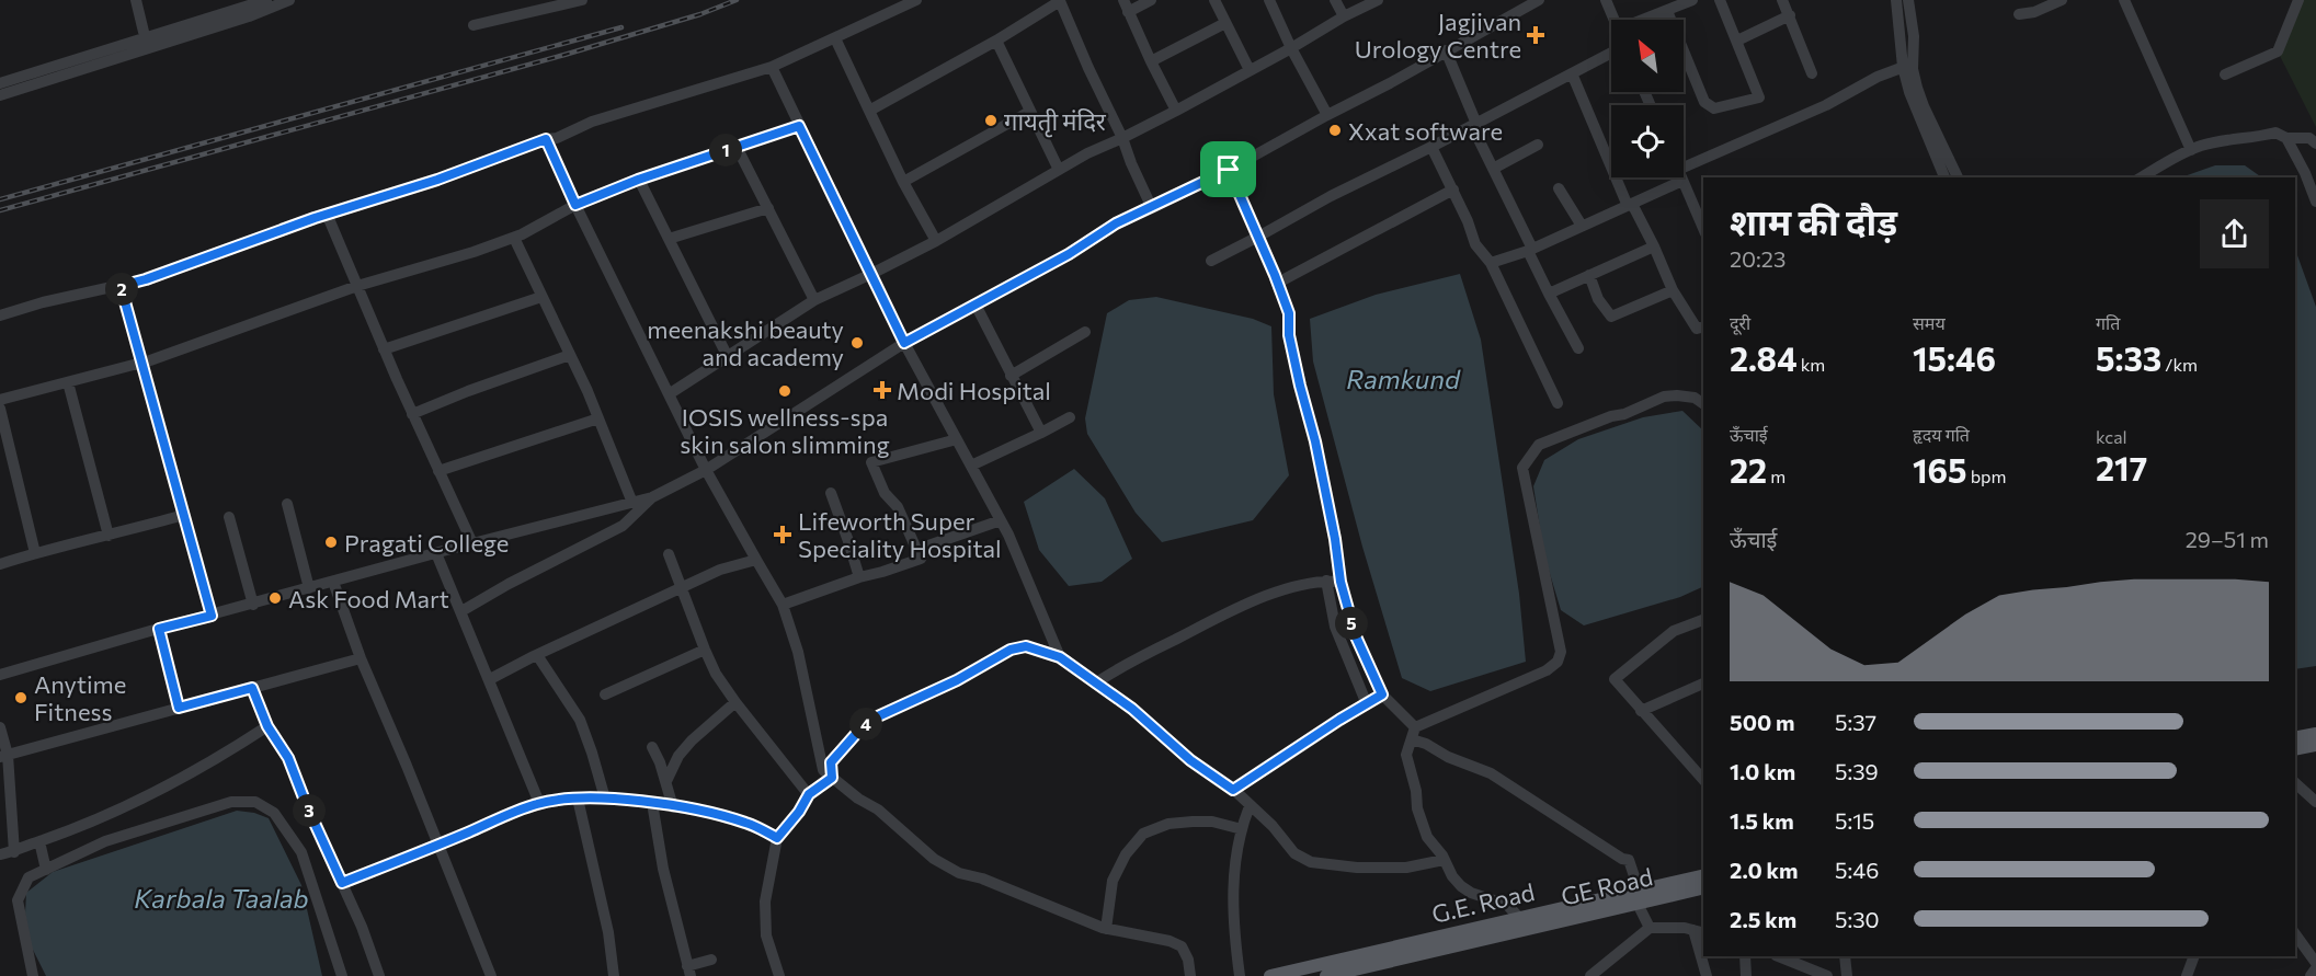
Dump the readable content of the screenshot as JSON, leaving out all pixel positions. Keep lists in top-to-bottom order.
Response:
{
  "streets": {
    "main road": ["GE Road", "G.E. Road"]
  },
  "crossings": [
    ["GE Road", "G.E. Road"]
  ],
  "water": ["Ramkund", "Karbala Taalab"],
  "places": {
    "health": ["Jagjivan Urology Centre", "Modi Hospital", "Lifeworth Super Speciality Hospital"],
    "other": [
      "गायतृी मंदिर",
      "Xxat software",
      "meenakshi beauty and academy",
      "IOSIS wellness-spa skin salon slimming",
      "Pragati College",
      "Ask Food Mart",
      "Anytime Fitness"
    ]
  },
  "north": "top left",
  "page": {
    "pins": [
      "1",
      "2",
      "5",
      "4",
      "3"
    ],
    "heading": ["शाम की दौड़", "20:23"],
    "stats": [
      ["दूरी", "2.84 km"],
      ["समय", "15:46"],
      ["गति", "5:33 /km"],
      ["ऊँचाई", "22 m"],
      ["हृदय गति", "165 bpm"],
      ["kcal", "217"]
    ],
    "chart": ["ऊँचाई", "29–51 m"],
    "list": [
      {
        "name": "500 m",
        "note": "5:37"
      },
      {
        "name": "1.0 km",
        "note": "5:39"
      },
      {
        "name": "1.5 km",
        "note": "5:15"
      },
      {
        "name": "2.0 km",
        "note": "5:46"
      },
      {
        "name": "2.5 km",
        "note": "5:30"
      }
    ]
  }
}
